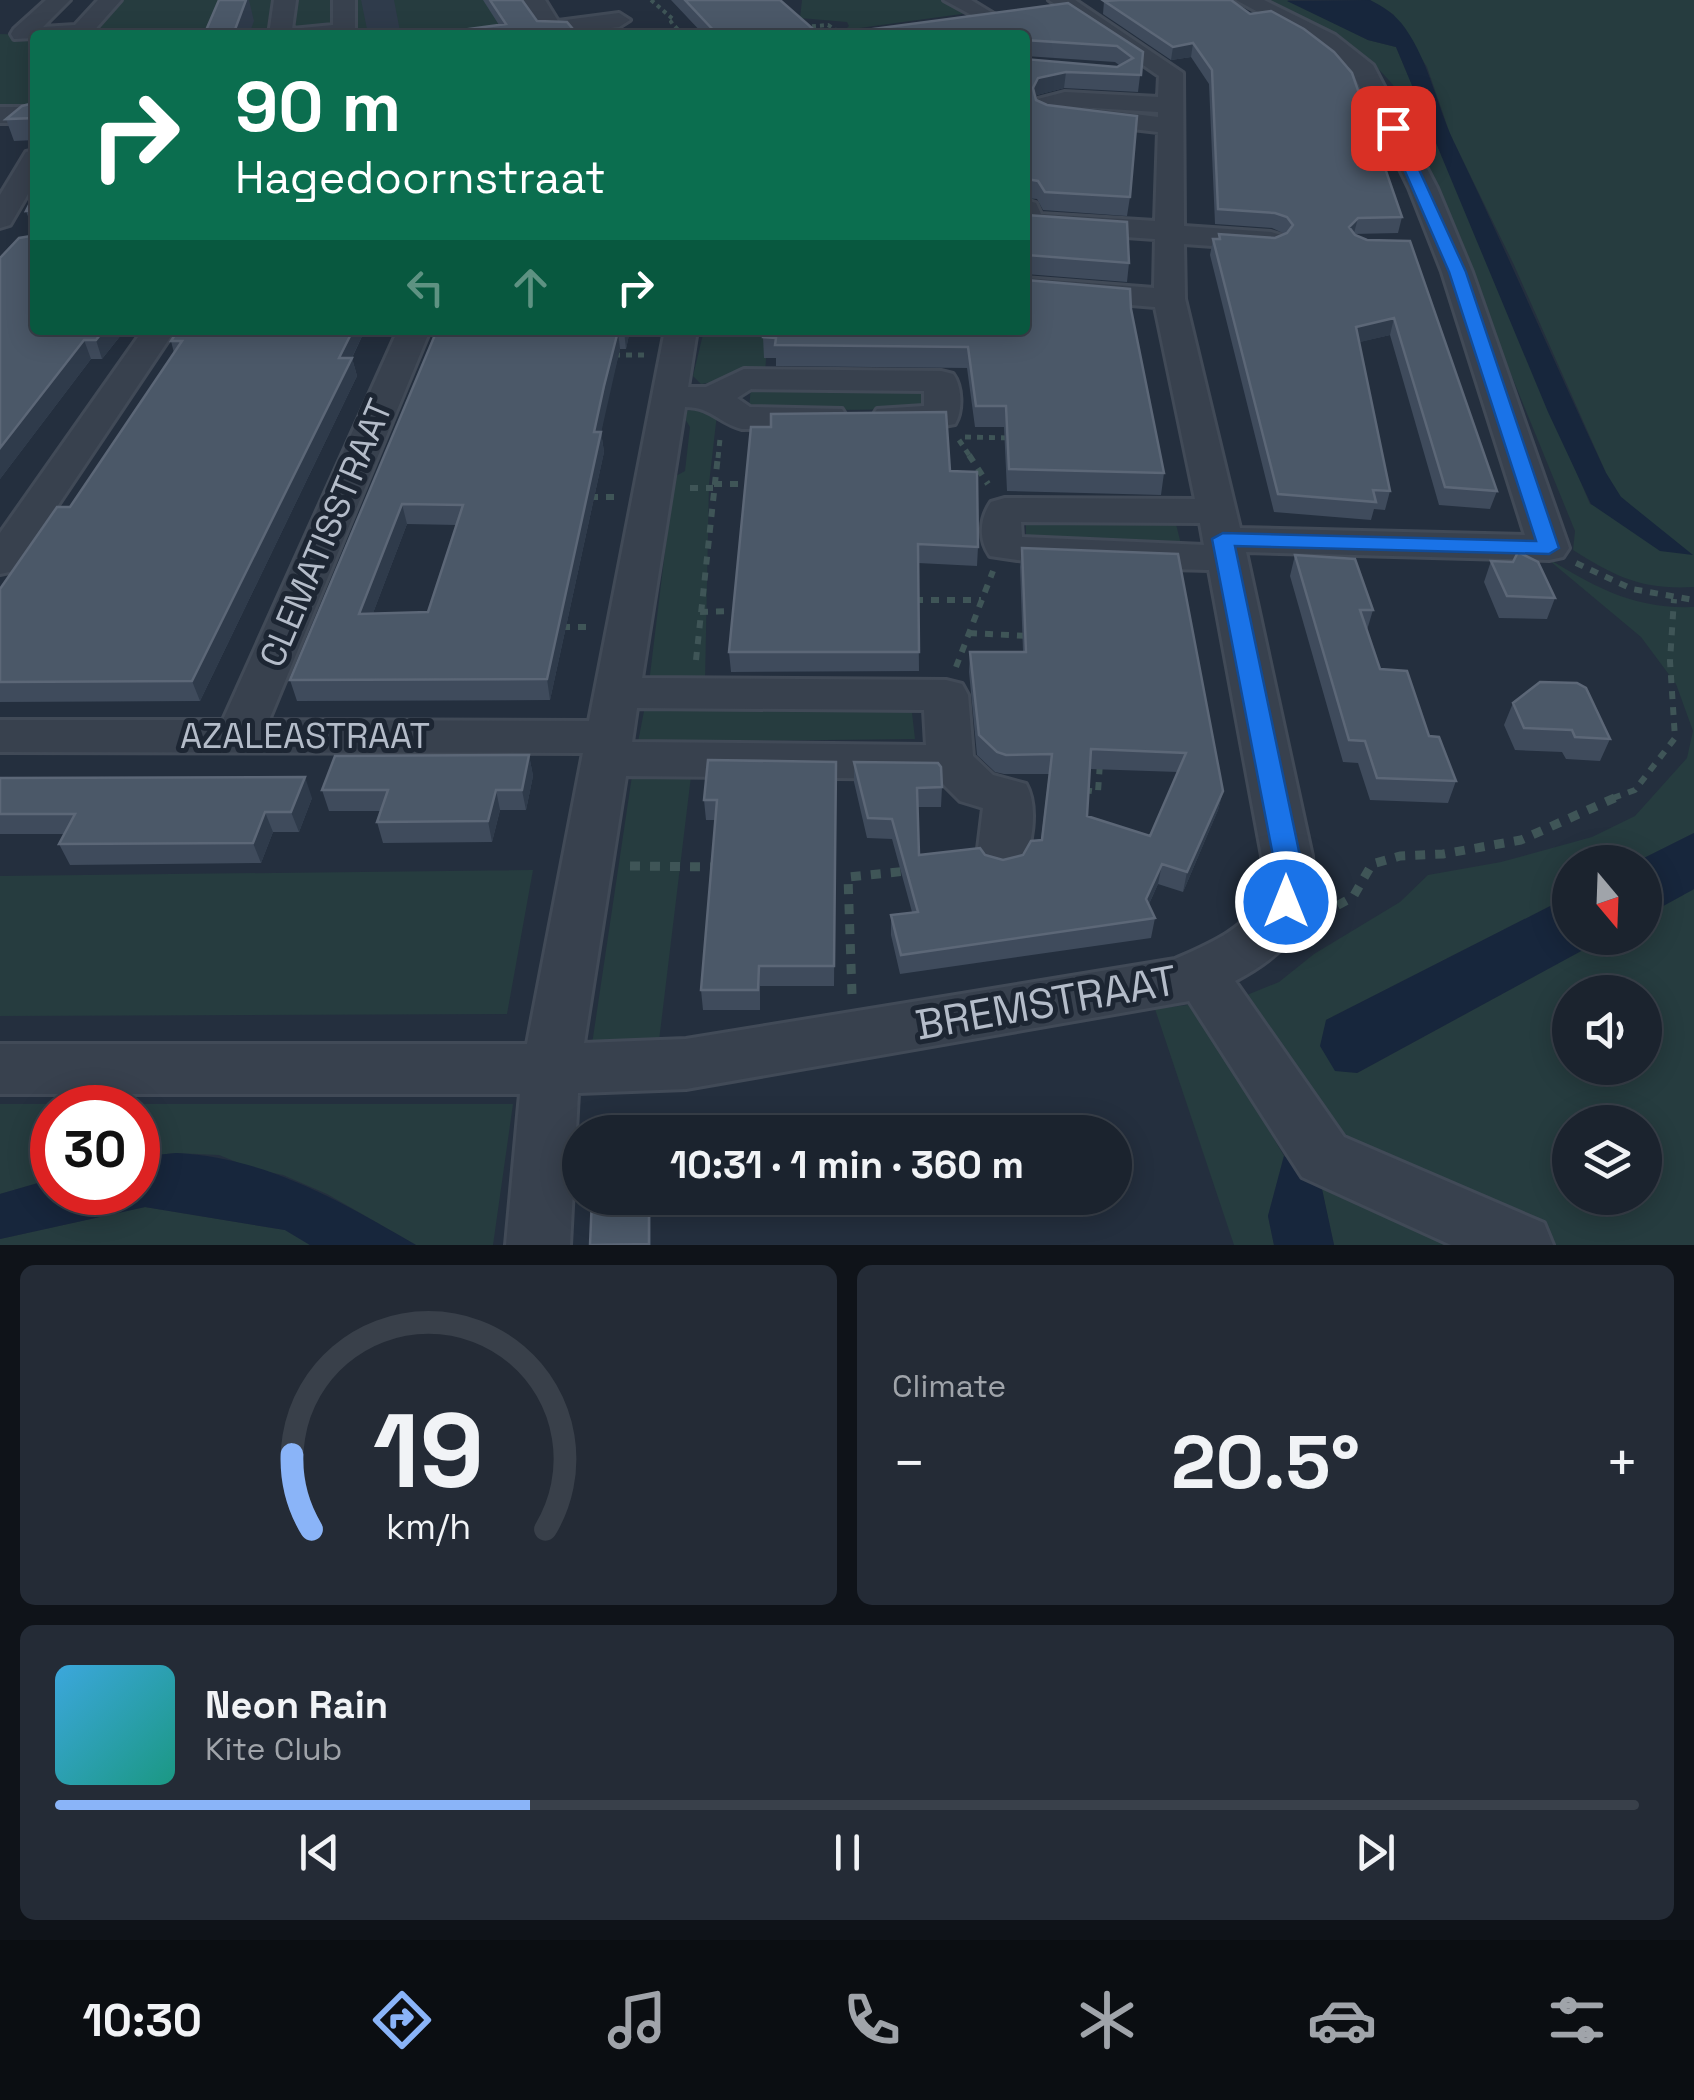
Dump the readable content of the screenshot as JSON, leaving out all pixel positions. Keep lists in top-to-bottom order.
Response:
{
  "streets": {
    "street": ["CLEMATISSTRAAT", "AZALEASTRAAT", "BREMSTRAAT"]
  },
  "crossings": [
    ["CLEMATISSTRAAT", "AZALEASTRAAT"]
  ],
  "north": "bottom",
  "page": {
    "turn": ["90 m", "Hagedoornstraat"],
    "limit": "30",
    "trip": "10:31 · 1 min · 360 m",
    "tile": "Climate",
    "heat": ["−", "20.5°", "+"],
    "song": ["Neon Rain", "Kite Club"],
    "tabs": "10:30",
    "gauge": ["19", "km/h"]
  }
}
